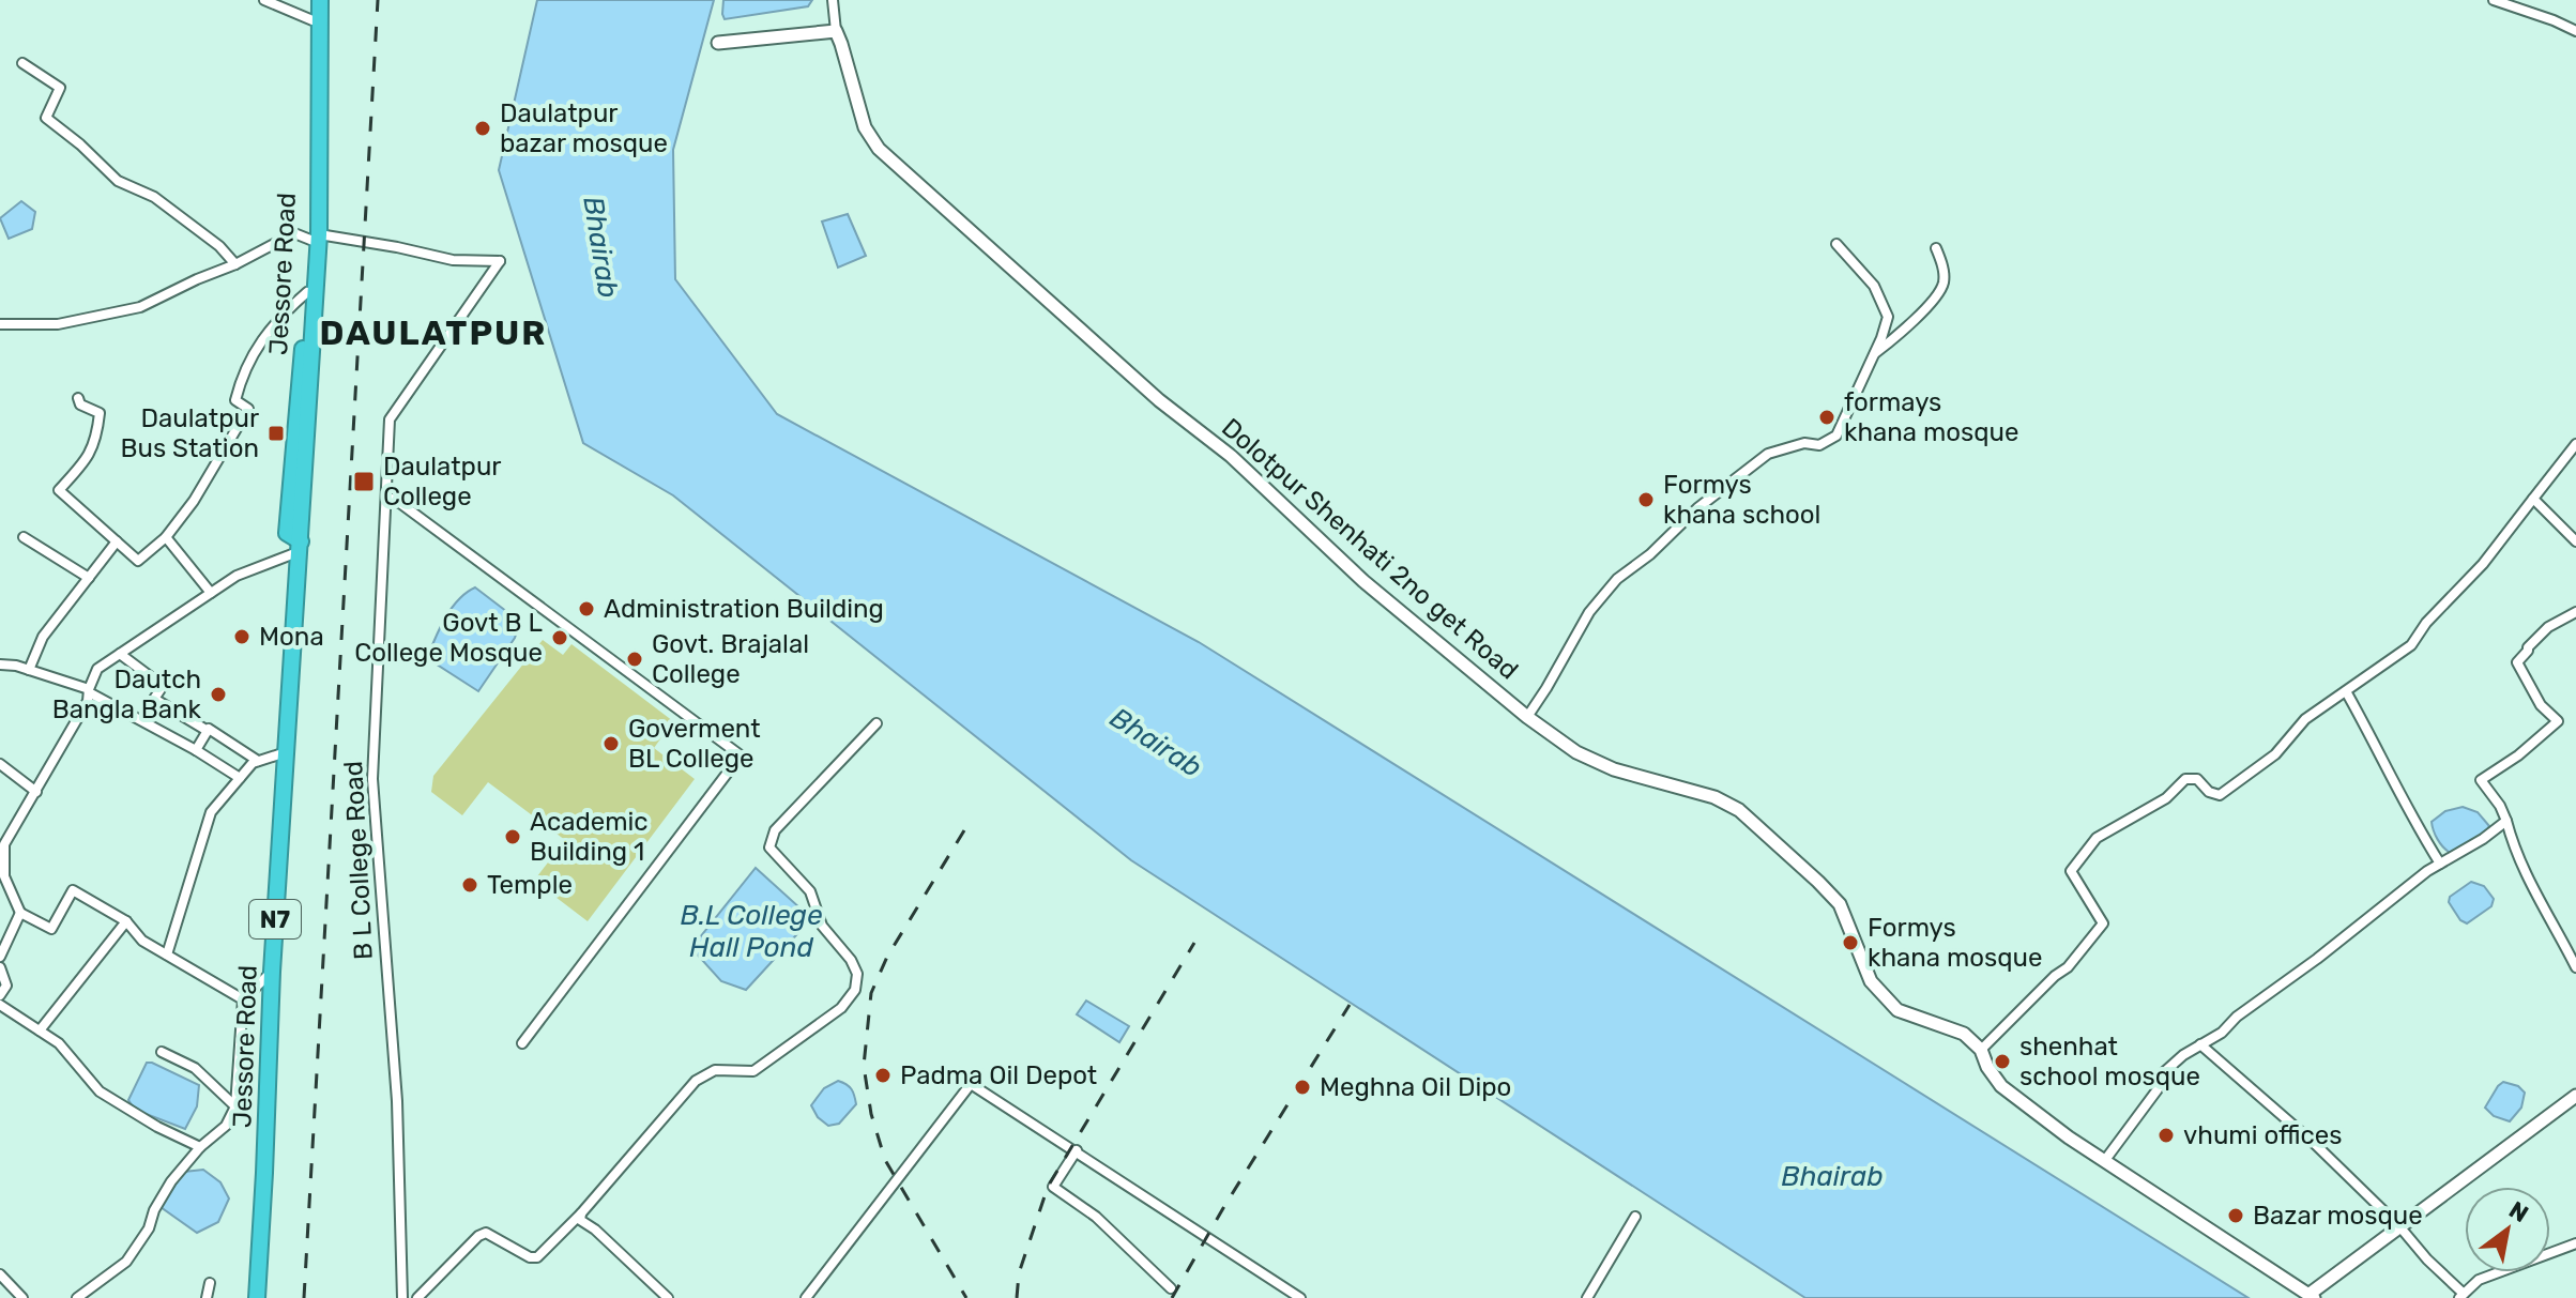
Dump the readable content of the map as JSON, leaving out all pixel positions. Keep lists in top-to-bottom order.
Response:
{
  "streets": {
    "highway": ["Jessore Road", "N7"],
    "street": ["Dolotpur Shenhati 2no get Road", "B L College Road"]
  },
  "crossings": [
    ["Jessore Road", "B L College Road"]
  ],
  "districts": ["DAULATPUR"],
  "water": ["Bhairab", "B.L College Hall Pond"],
  "places": {
    "other": [
      "Daulatpur bazar mosque",
      "formays khana mosque",
      "Formys khana school",
      "Administration Building",
      "Mona",
      "Govt B L College Mosque",
      "Govt. Brajalal College",
      "Dautch Bangla Bank",
      "Goverment BL College",
      "Academic Building 1",
      "Temple",
      "Formys khana mosque",
      "shenhat school mosque",
      "Padma Oil Depot",
      "Meghna Oil Dipo",
      "vhumi offices",
      "Bazar mosque"
    ],
    "transit": ["Daulatpur Bus Station", "Daulatpur College"]
  },
  "north": "top right"
}
